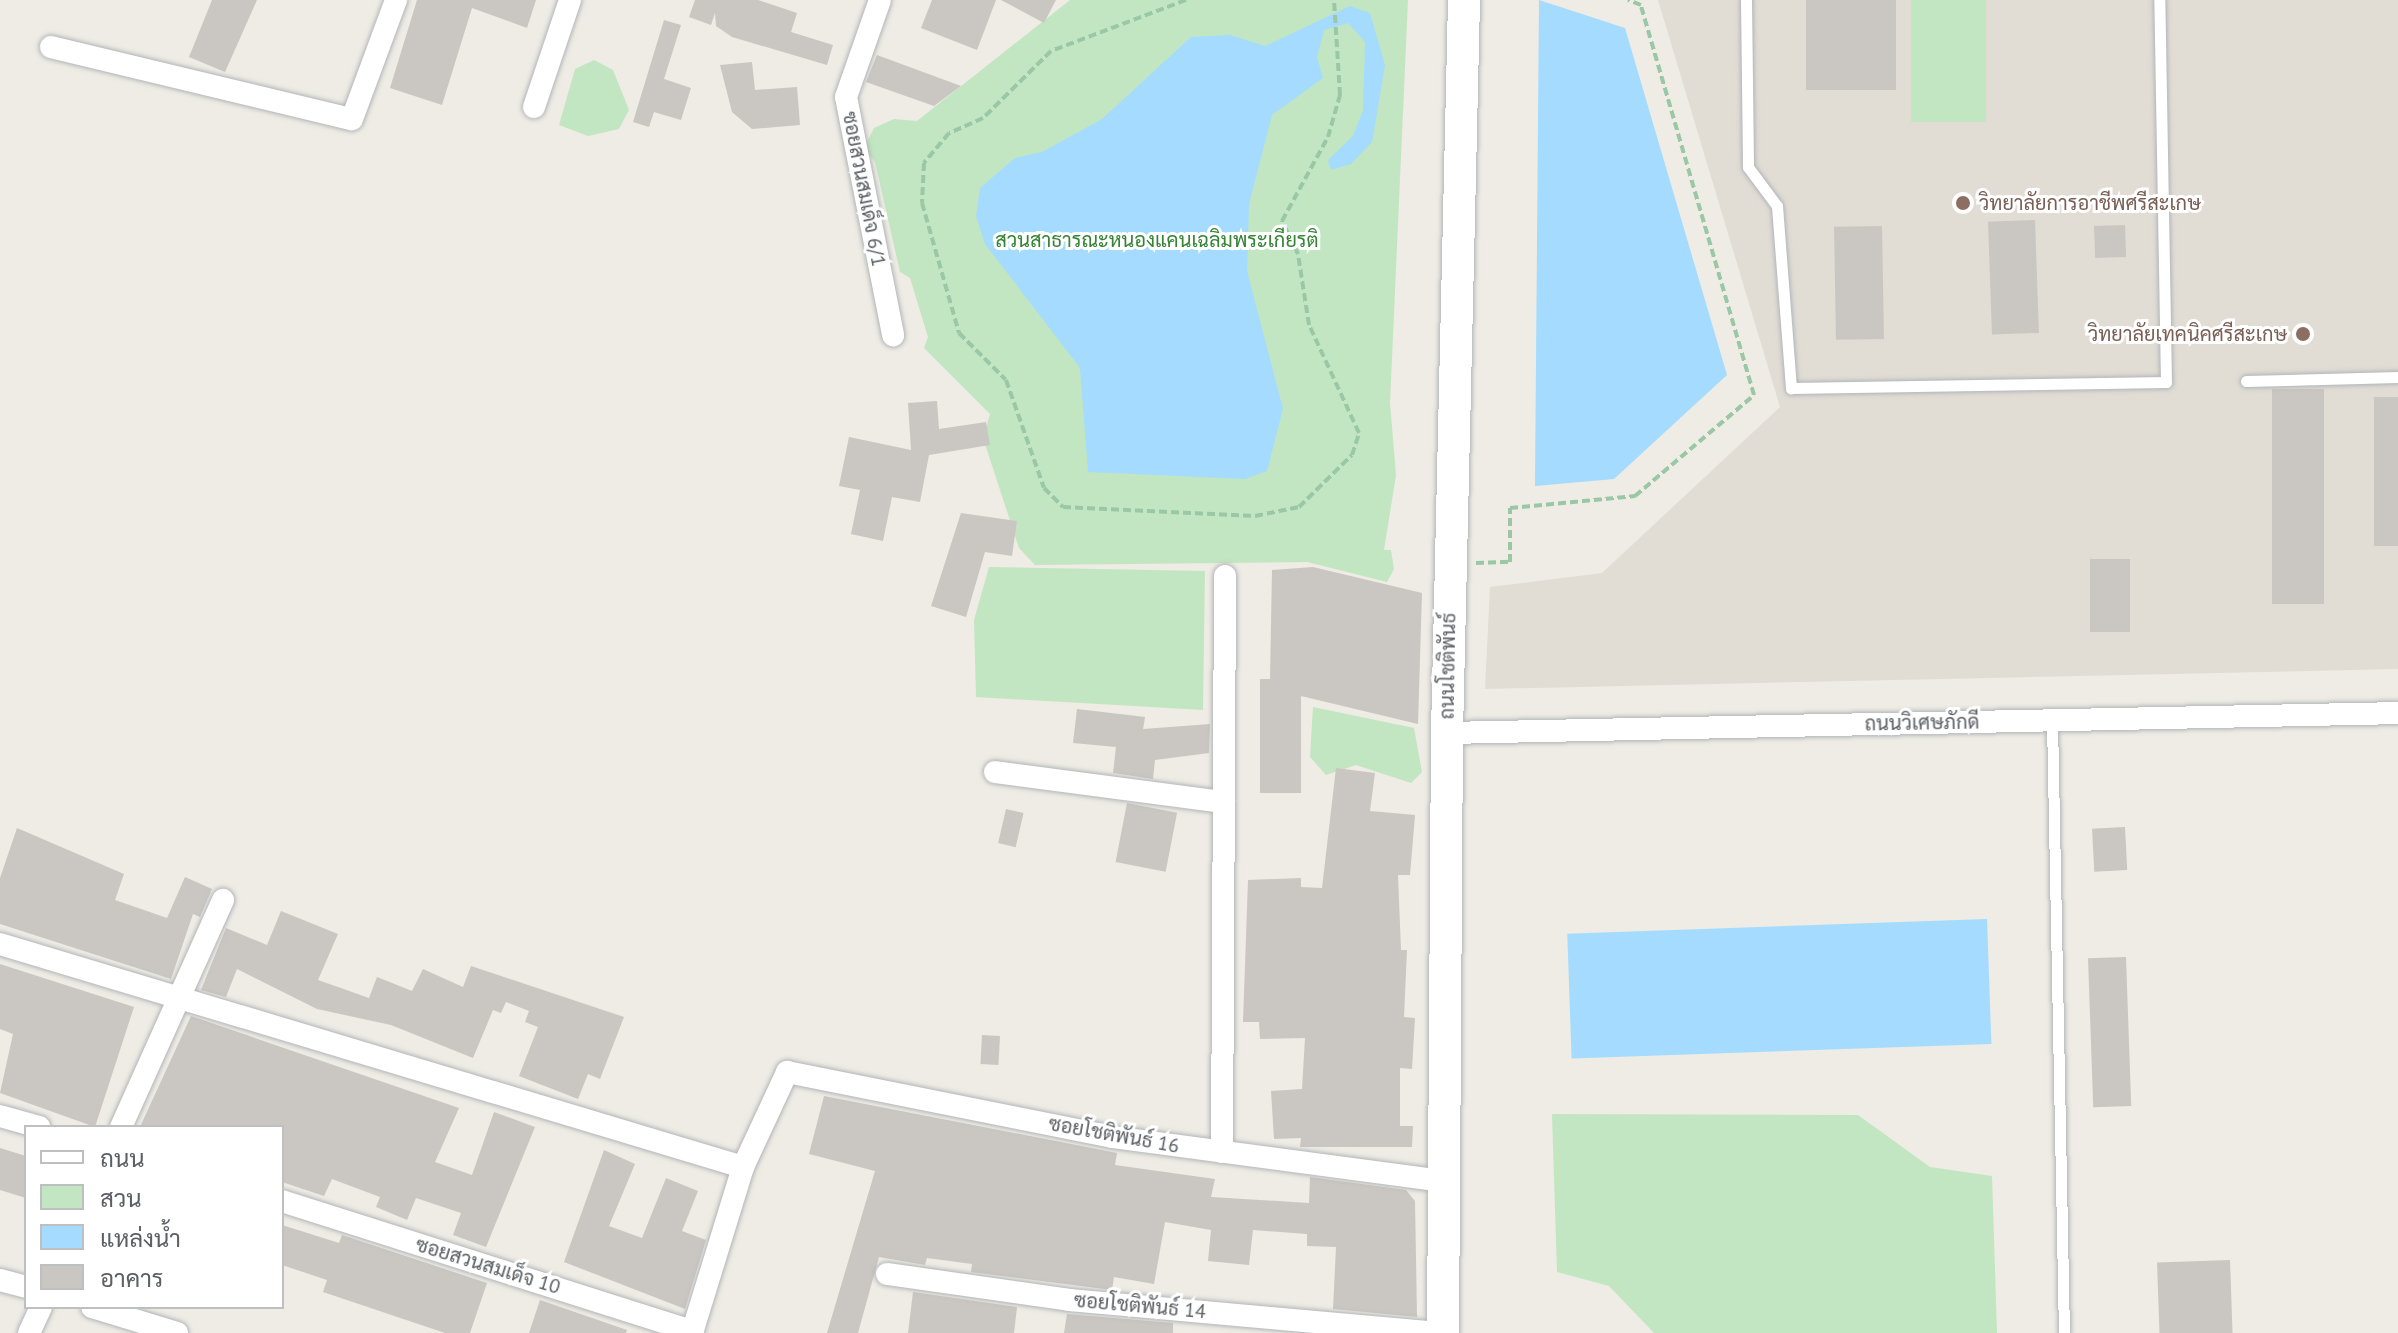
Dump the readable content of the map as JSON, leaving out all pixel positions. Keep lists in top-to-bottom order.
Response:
{
  "streets": {
    "street": [
      "ซอยสวนสมเด็จ 6/1",
      "ถนนโชติพันธ์",
      "ถนนวิเศษภักดี",
      "ซอยโชติพันธ์ 16",
      "ซอยสวนสมเด็จ 10",
      "ซอยโชติพันธ์ 14"
    ]
  },
  "crossings": [
    ["ถนนโชติพันธ์", "ถนนวิเศษภักดี"],
    ["ถนนโชติพันธ์", "ซอยโชติพันธ์ 16"],
    ["ถนนโชติพันธ์", "ซอยโชติพันธ์ 14"]
  ],
  "parks": ["สวนสาธารณะหนองแคนเฉลิมพระเกียรติ"],
  "places": ["วิทยาลัยการอาชีพศรีสะเกษ", "วิทยาลัยเทคนิคศรีสะเกษ"],
  "legend": [
    "ถนน",
    "สวน",
    "แหล่งน้ำ",
    "อาคาร"
  ]
}
